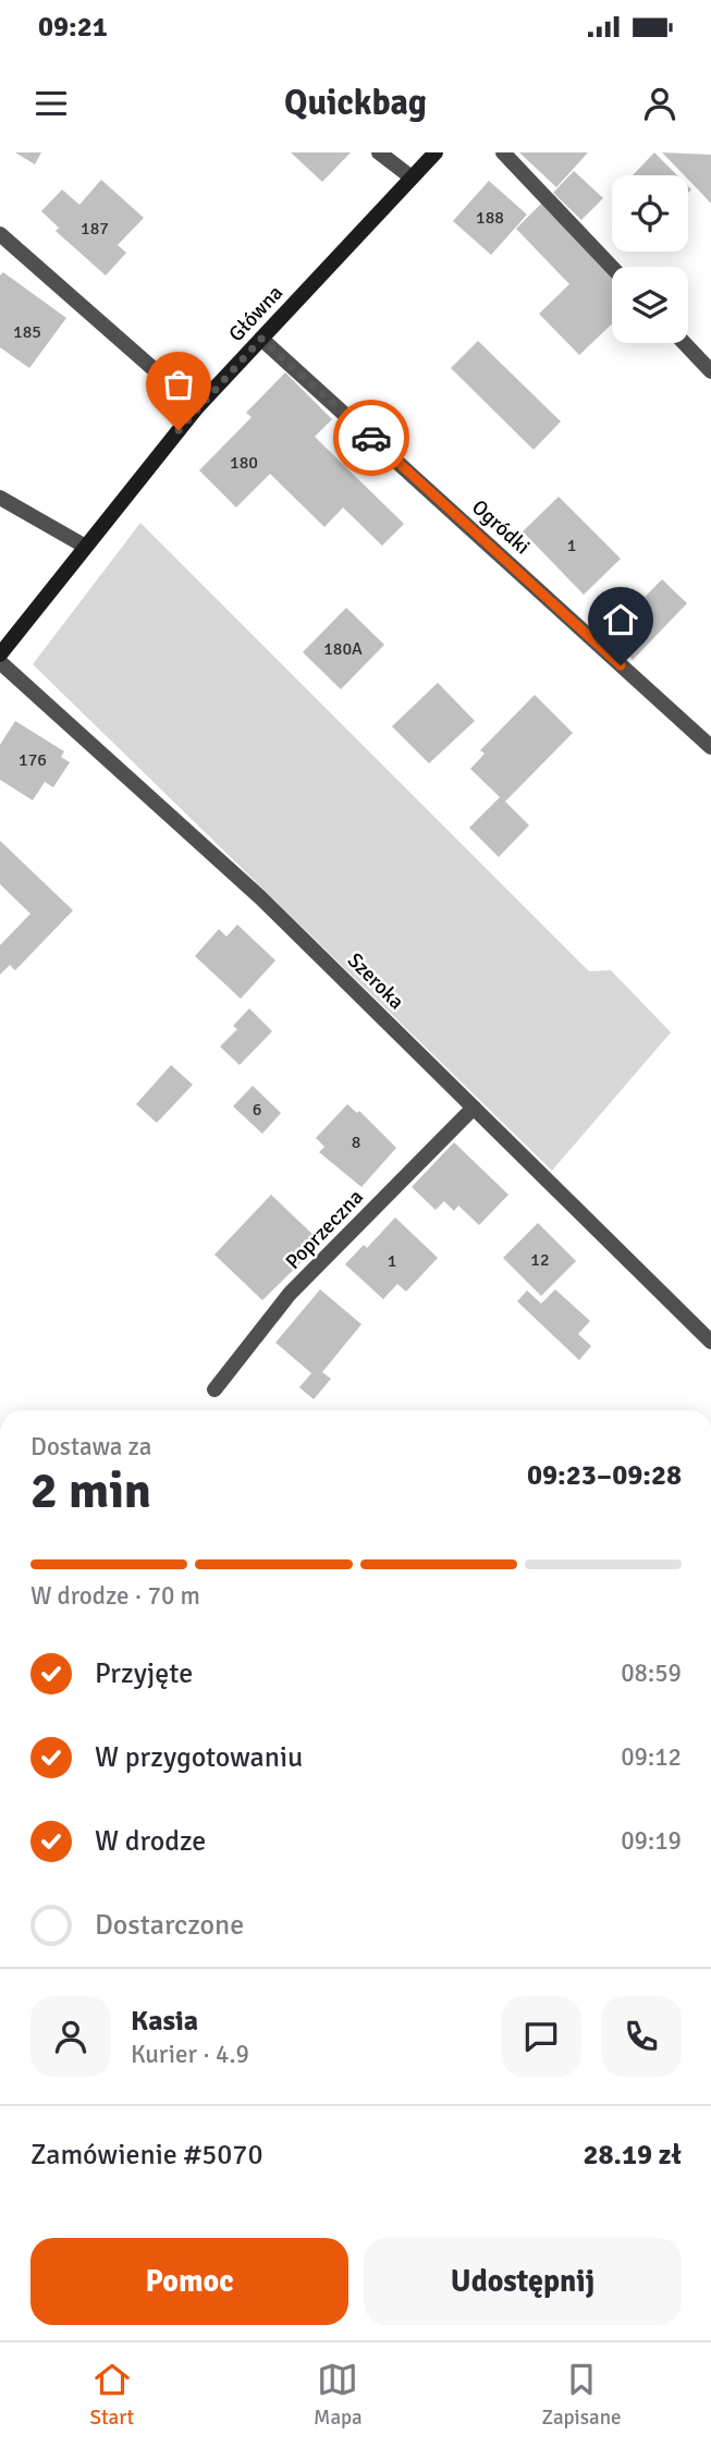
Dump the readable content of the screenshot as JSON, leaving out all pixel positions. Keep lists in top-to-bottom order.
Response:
{
  "streets": {
    "main road": ["Główna"],
    "street": ["Ogródki", "Szeroka", "Poprzeczna"]
  },
  "crossings": [
    ["Główna", "Ogródki"],
    ["Szeroka", "Poprzeczna"]
  ],
  "house_numbers": [
    "188",
    "187",
    "185",
    "180",
    "1",
    "180A",
    "176",
    "6",
    "8",
    "12",
    "1"
  ],
  "page": {
    "status": "09:21",
    "header": "Quickbag",
    "heading": ["2 min", "Dostawa za", "09:23–09:28"],
    "panel": [
      "Kasia",
      "Kurier · 4.9",
      "Zamówienie #5070",
      "28.19 zł"
    ],
    "bar": "W drodze · 70 m",
    "list": [
      ["Przyjęte", "08:59"],
      ["W przygotowaniu", "09:12"],
      ["W drodze", "09:19"],
      "Dostarczone"
    ],
    "buttons": ["Pomoc", "Udostępnij"],
    "tabs": ["Start", "Mapa", "Zapisane"]
  }
}
